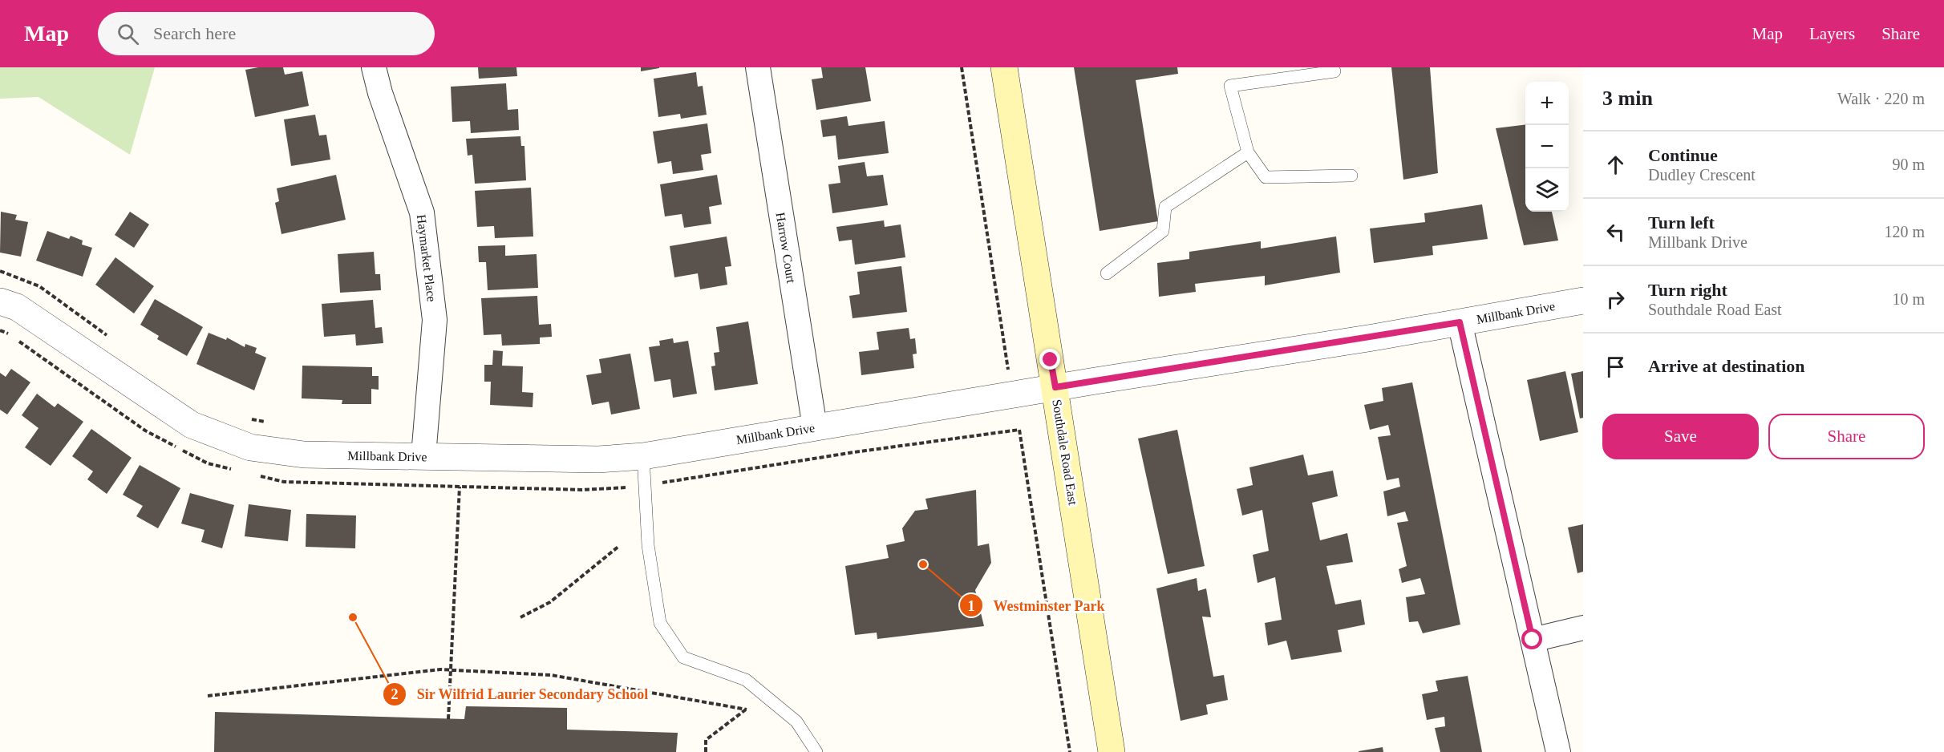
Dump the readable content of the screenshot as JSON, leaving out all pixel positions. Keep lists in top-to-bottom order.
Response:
{
  "streets": {
    "main road": ["Southdale Road East"],
    "street": ["Harrow Court", "Haymarket Place", "Millbank Drive"]
  },
  "crossings": [
    ["Harrow Court", "Millbank Drive"],
    ["Haymarket Place", "Millbank Drive"],
    ["Millbank Drive", "Southdale Road East"]
  ],
  "places": ["Westminster Park", "Sir Wilfrid Laurier Secondary School"],
  "page": {
    "header": "Map",
    "search": "Search here",
    "nav": ["Map", "Layers", "Share"],
    "heading": ["3 min", "Walk · 220 m"],
    "map_buttons": ["+", "−"],
    "list": [
      ["Continue", "Dudley Crescent", "90 m"],
      ["Turn left", "Millbank Drive", "120 m"],
      ["Turn right", "Southdale Road East", "10 m"],
      "Arrive at destination"
    ],
    "buttons": ["Save", "Share"]
  }
}
